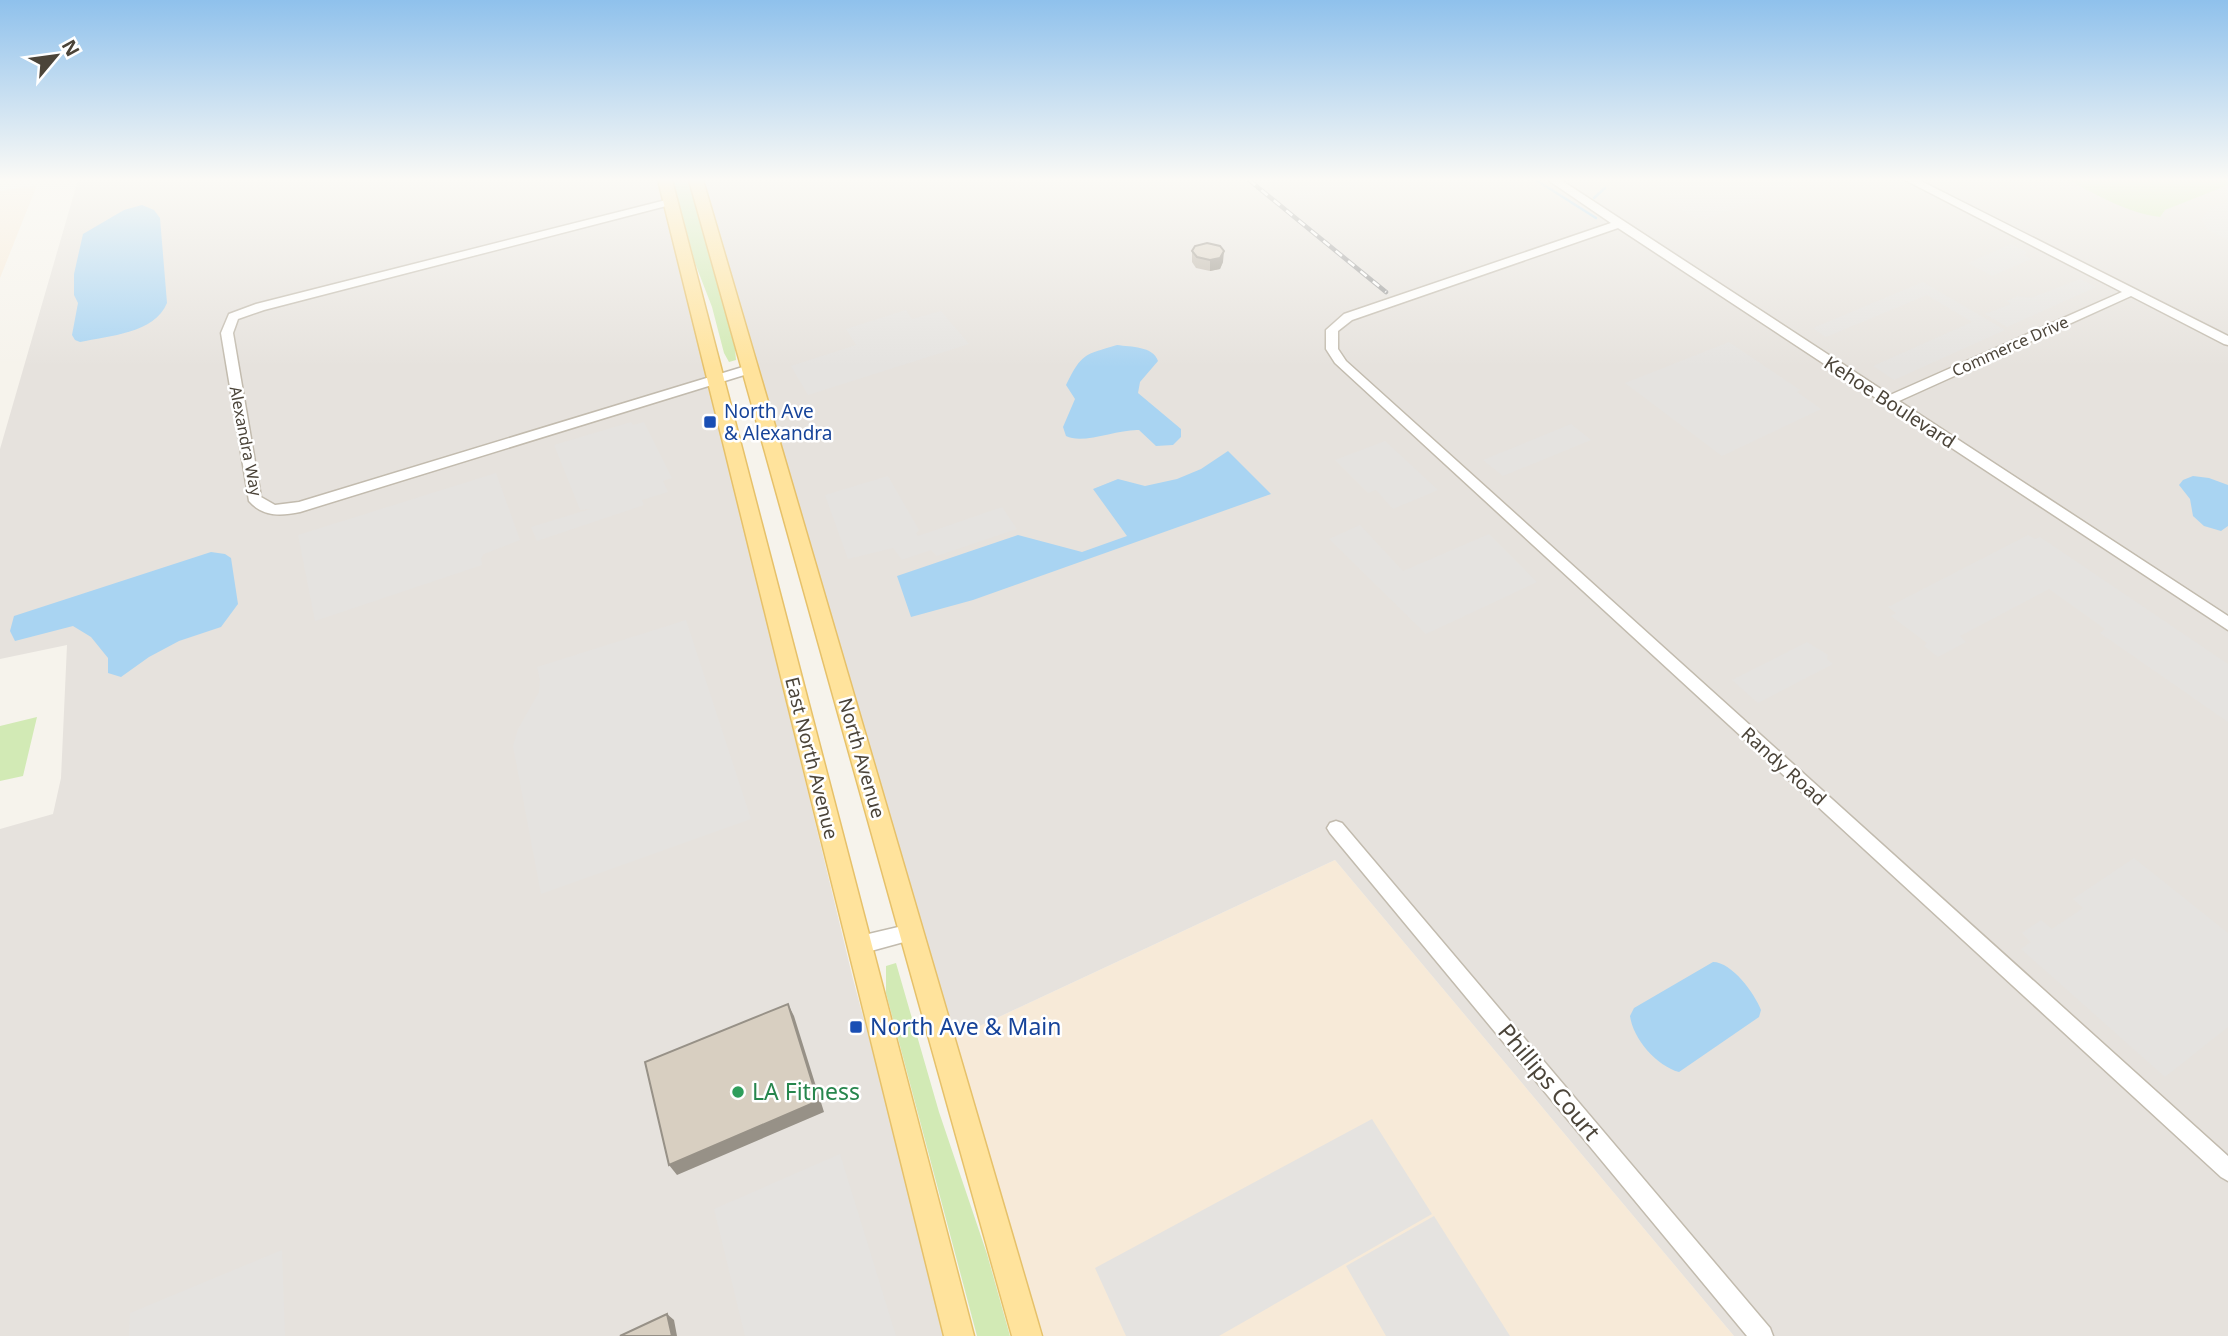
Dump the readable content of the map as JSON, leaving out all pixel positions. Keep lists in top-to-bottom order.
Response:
{
  "streets": {
    "main road": ["East North Avenue", "North Avenue"],
    "street": [
      "Commerce Drive",
      "Kehoe Boulevard",
      "Alexandra Way",
      "Randy Road",
      "Phillips Court"
    ]
  },
  "crossings": [
    ["Commerce Drive", "Kehoe Boulevard"],
    ["Alexandra Way", "East North Avenue"],
    ["Alexandra Way", "North Avenue"]
  ],
  "places": {
    "transit": ["North Ave & Alexandra", "North Ave & Main"],
    "other": ["LA Fitness"]
  },
  "north": "top right"
}
